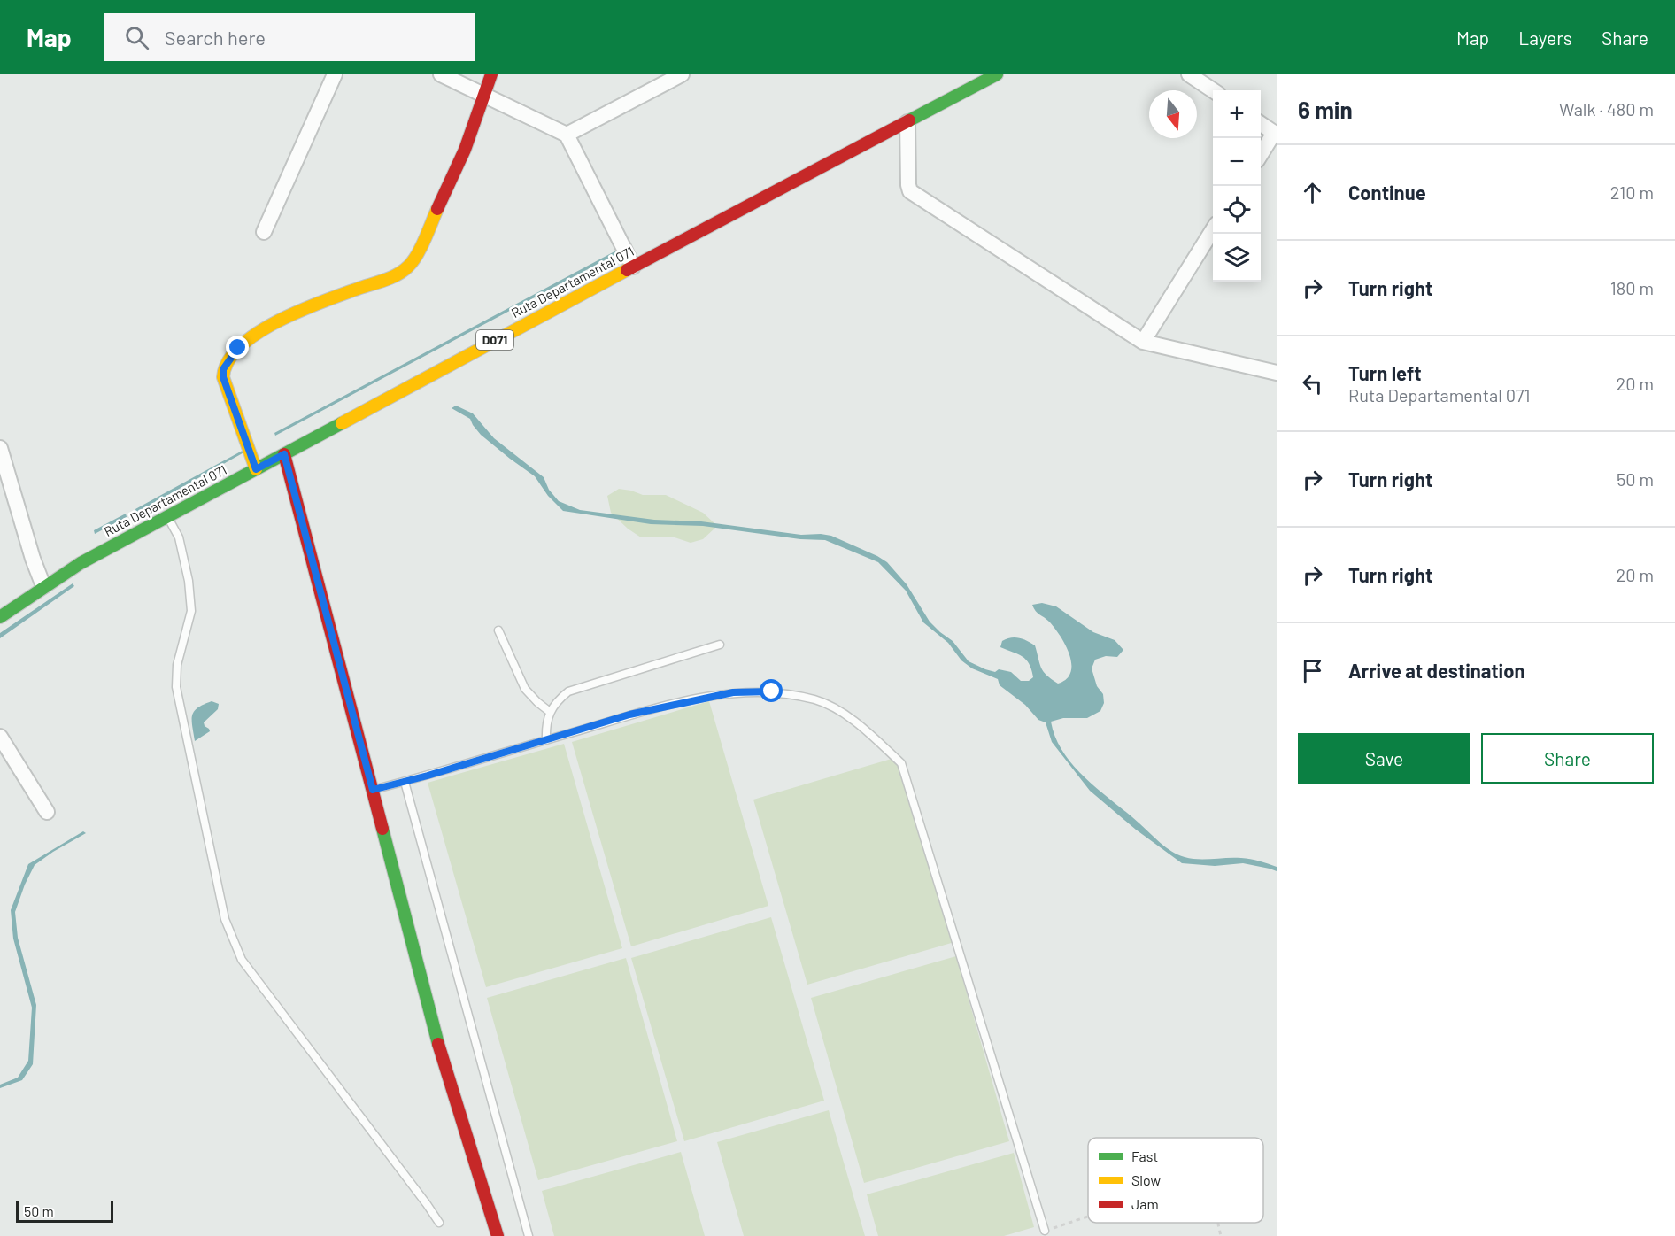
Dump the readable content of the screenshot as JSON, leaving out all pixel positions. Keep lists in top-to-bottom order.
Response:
{
  "streets": {
    "street": ["Ruta Departamental 071", "D071"]
  },
  "legend": ["Fast", "Slow", "Jam"],
  "scale_bar": "50 m",
  "north": "bottom",
  "page": {
    "header": "Map",
    "search": "Search here",
    "nav": ["Map", "Layers", "Share"],
    "heading": ["6 min", "Walk · 480 m"],
    "map_buttons": ["+", "−"],
    "list": [
      ["Continue", "210 m"],
      ["Turn right", "180 m"],
      ["Turn left", "Ruta Departamental 071", "20 m"],
      ["Turn right", "50 m"],
      ["Turn right", "20 m"],
      "Arrive at destination"
    ],
    "buttons": ["Save", "Share"],
    "scale": "50 m"
  }
}
